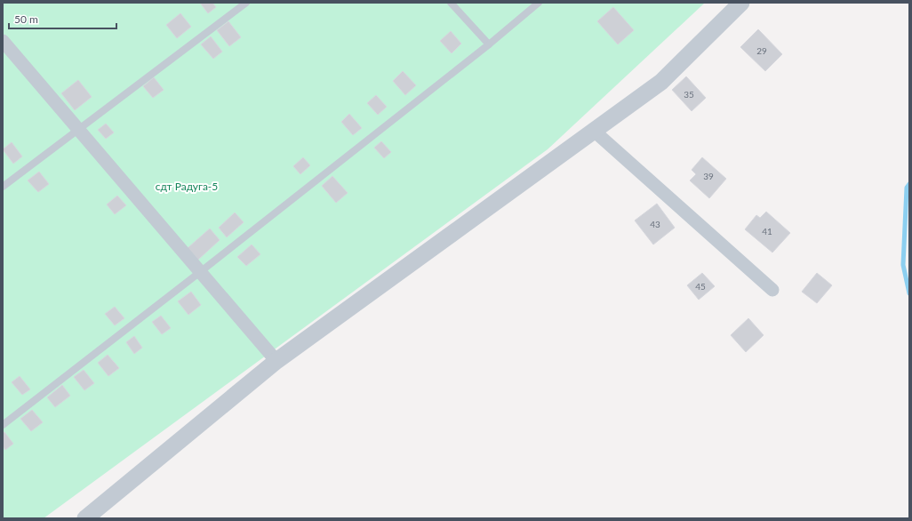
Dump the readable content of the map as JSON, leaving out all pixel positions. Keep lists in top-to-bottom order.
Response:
{
  "parks": ["сдт Радуга-5"],
  "house_numbers": [
    "29",
    "35",
    "39",
    "43",
    "41",
    "45"
  ],
  "scale_bar": "50 m"
}
